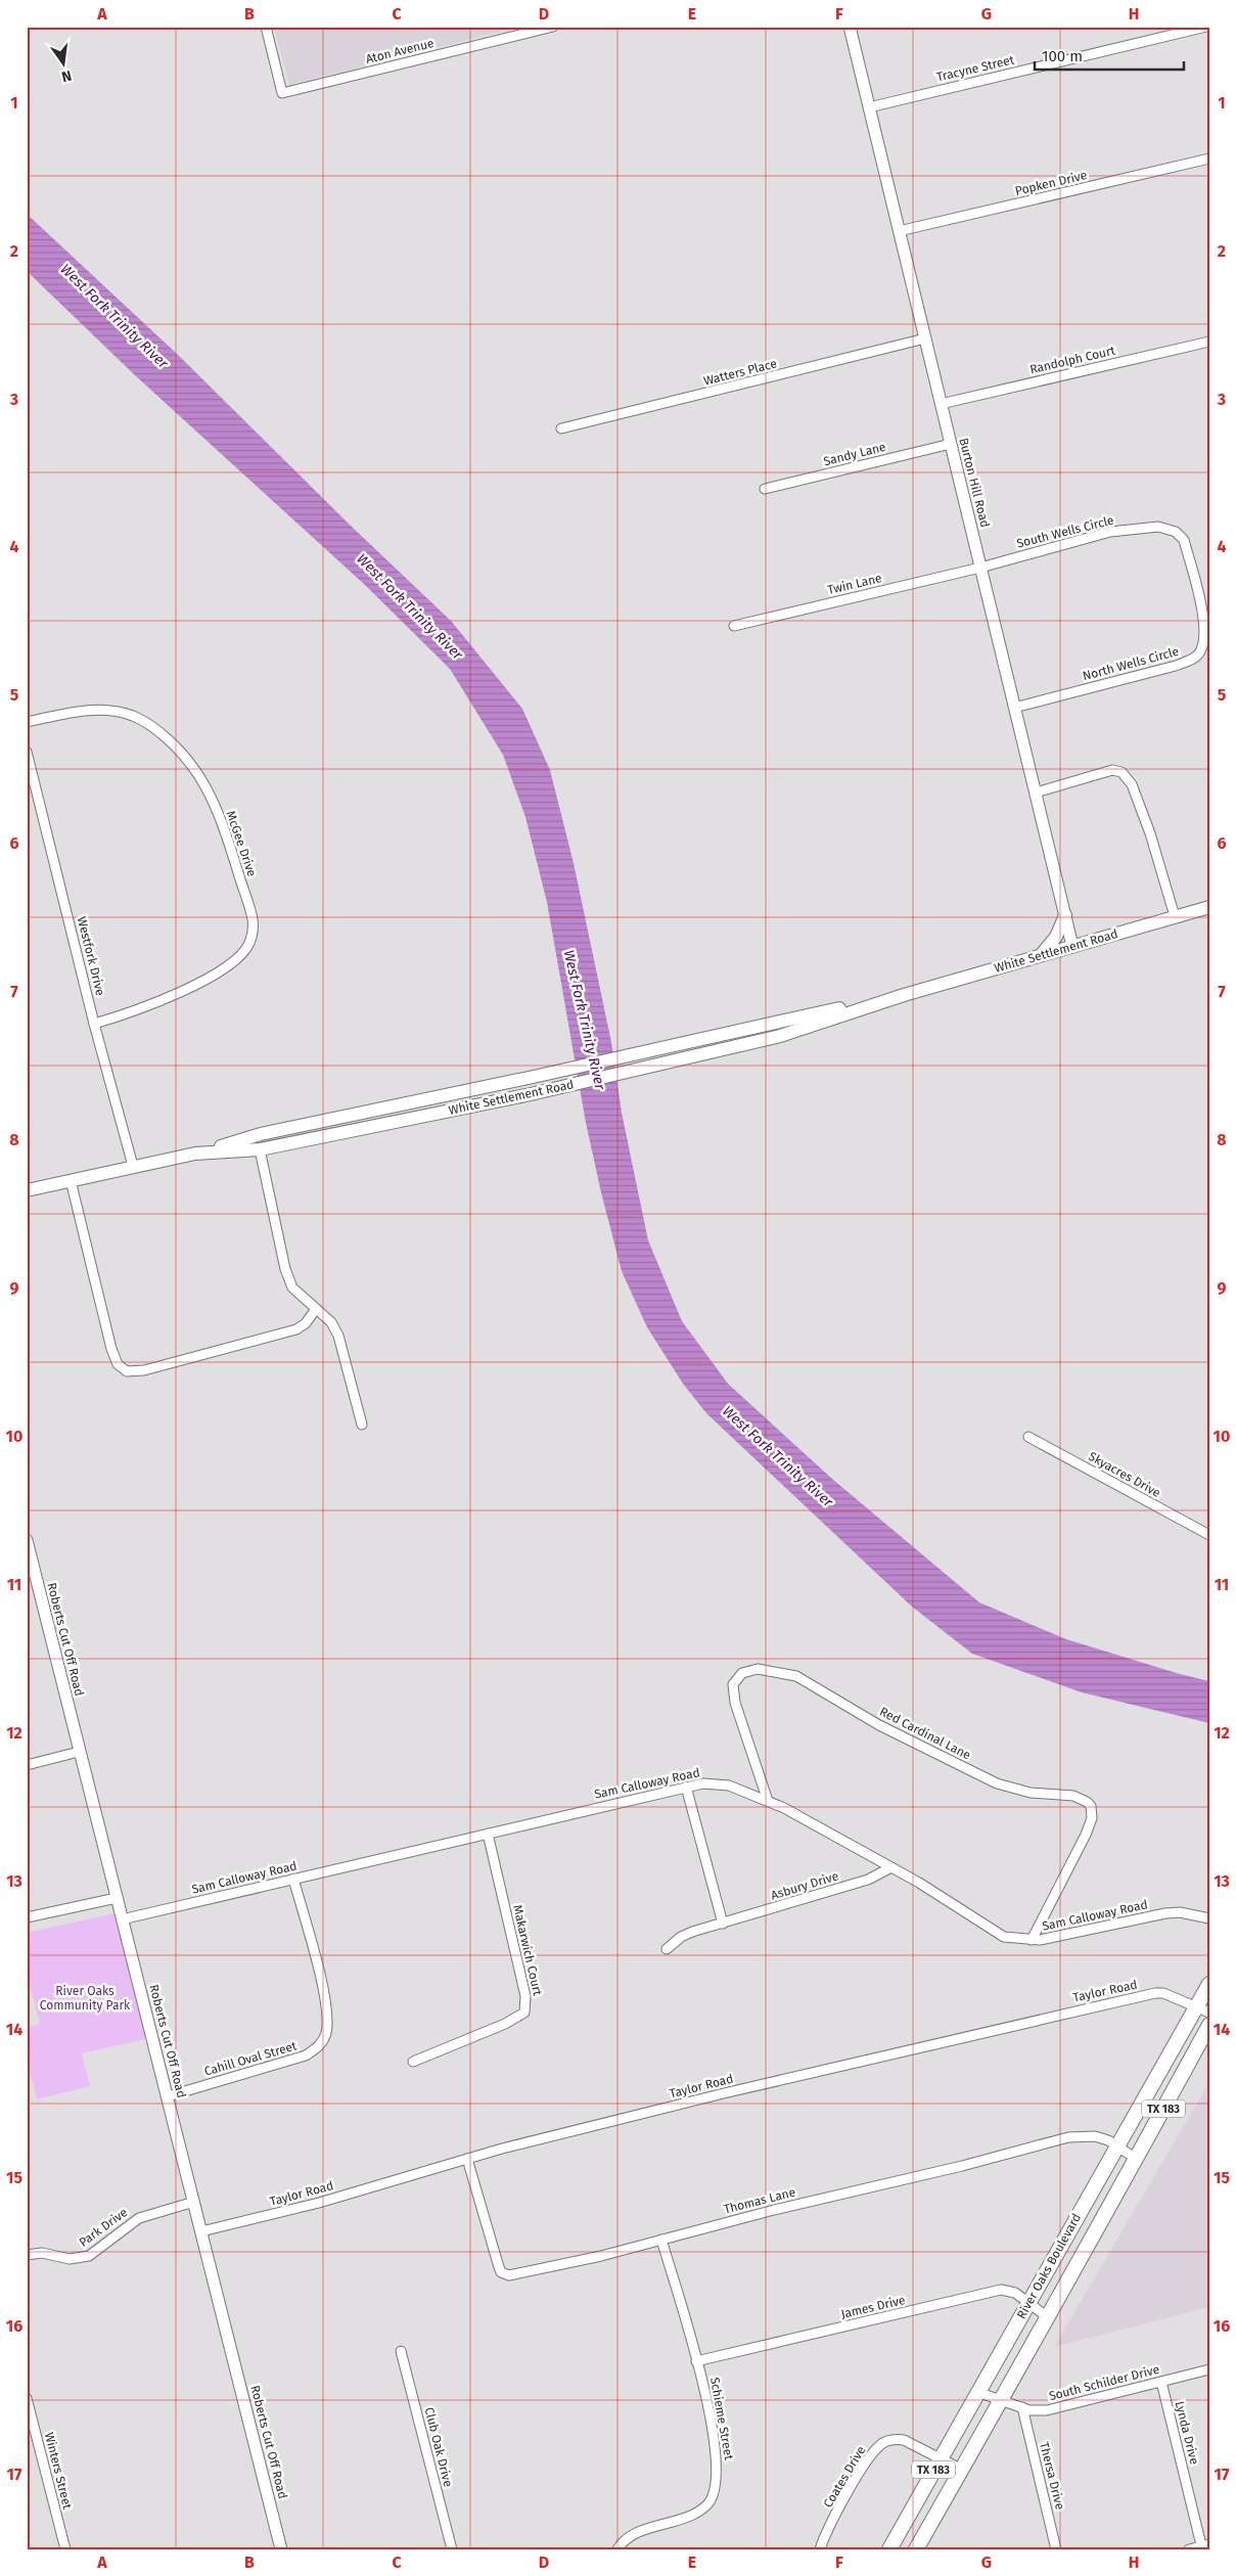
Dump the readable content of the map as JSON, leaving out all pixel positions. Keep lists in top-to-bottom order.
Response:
{
  "streets": {
    "main road": ["White Settlement Road", "TX 183", "River Oaks Boulevard"],
    "street": [
      "Aton Avenue",
      "Tracyne Street",
      "Popken Drive",
      "Randolph Court",
      "Watters Place",
      "Sandy Lane",
      "Burton Hill Road",
      "South Wells Circle",
      "Twin Lane",
      "North Wells Circle",
      "McGee Drive",
      "Westfork Drive",
      "Skyacres Drive",
      "Roberts Cut Off Road",
      "Red Cardinal Lane",
      "Sam Calloway Road",
      "Asbury Drive",
      "Makarwich Court",
      "Taylor Road",
      "Cahill Oval Street",
      "Thomas Lane",
      "Park Drive",
      "James Drive",
      "South Schilder Drive",
      "Schieme Street",
      "Lynda Drive",
      "Club Oak Drive",
      "Winters Street",
      "Thersa Drive",
      "Coates Drive"
    ]
  },
  "crossings": [
    ["Tracyne Street", "Burton Hill Road"],
    ["Popken Drive", "Burton Hill Road"],
    ["Randolph Court", "Burton Hill Road"],
    ["Watters Place", "Burton Hill Road"],
    ["Sandy Lane", "Burton Hill Road"],
    ["Burton Hill Road", "South Wells Circle"],
    ["Burton Hill Road", "Twin Lane"],
    ["Burton Hill Road", "North Wells Circle"],
    ["Burton Hill Road", "White Settlement Road"],
    ["South Wells Circle", "Twin Lane"],
    ["South Wells Circle", "North Wells Circle"],
    ["McGee Drive", "Westfork Drive"],
    ["White Settlement Road", "Westfork Drive"],
    ["Roberts Cut Off Road", "Sam Calloway Road"],
    ["Roberts Cut Off Road", "Taylor Road"],
    ["Roberts Cut Off Road", "Cahill Oval Street"],
    ["Roberts Cut Off Road", "Park Drive"],
    ["Red Cardinal Lane", "Sam Calloway Road"],
    ["Sam Calloway Road", "Asbury Drive"],
    ["Sam Calloway Road", "Makarwich Court"],
    ["Sam Calloway Road", "Cahill Oval Street"],
    ["Taylor Road", "Thomas Lane"],
    ["Taylor Road", "River Oaks Boulevard"],
    ["Thomas Lane", "River Oaks Boulevard"],
    ["Thomas Lane", "Schieme Street"],
    ["River Oaks Boulevard", "James Drive"],
    ["River Oaks Boulevard", "South Schilder Drive"],
    ["River Oaks Boulevard", "Coates Drive"],
    ["James Drive", "Schieme Street"],
    ["South Schilder Drive", "Lynda Drive"],
    ["South Schilder Drive", "Thersa Drive"]
  ],
  "water": ["West Fork Trinity River"],
  "parks": ["River Oaks Community Park"],
  "scale_bar": "100 m",
  "north": "bottom",
  "grid": {
    "columns": [
      "A",
      "B",
      "C",
      "D",
      "E",
      "F",
      "G",
      "H"
    ],
    "rows": [
      "1",
      "2",
      "3",
      "4",
      "5",
      "6",
      "7",
      "8",
      "9",
      "10",
      "11",
      "12",
      "13",
      "14",
      "15",
      "16",
      "17"
    ]
  }
}
